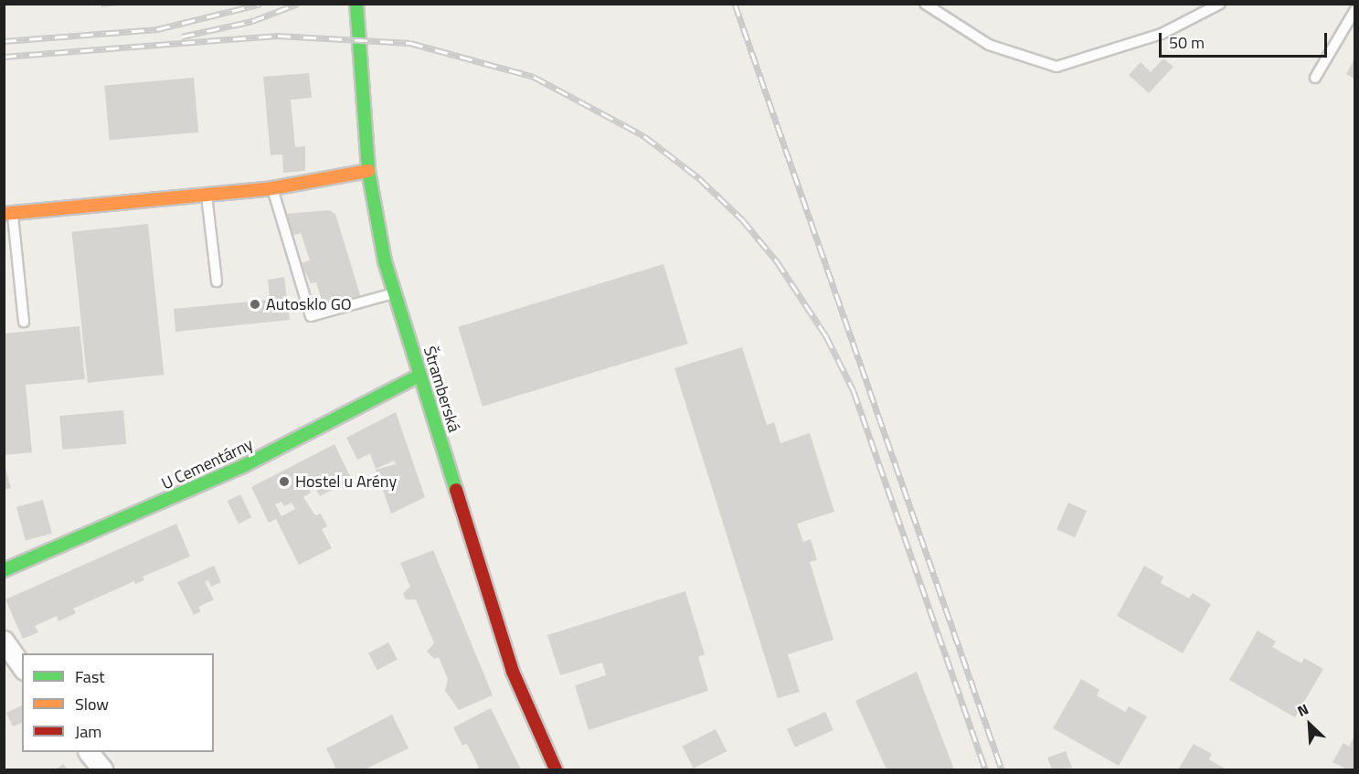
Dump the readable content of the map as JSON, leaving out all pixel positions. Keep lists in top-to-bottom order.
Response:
{
  "streets": {
    "street": ["Štramberská", "U Cementárny"]
  },
  "crossings": [
    ["Štramberská", "U Cementárny"]
  ],
  "places": ["Autosklo GO", "Hostel u Arény"],
  "legend": ["Fast", "Slow", "Jam"],
  "scale_bar": "50 m",
  "north": "top left"
}
